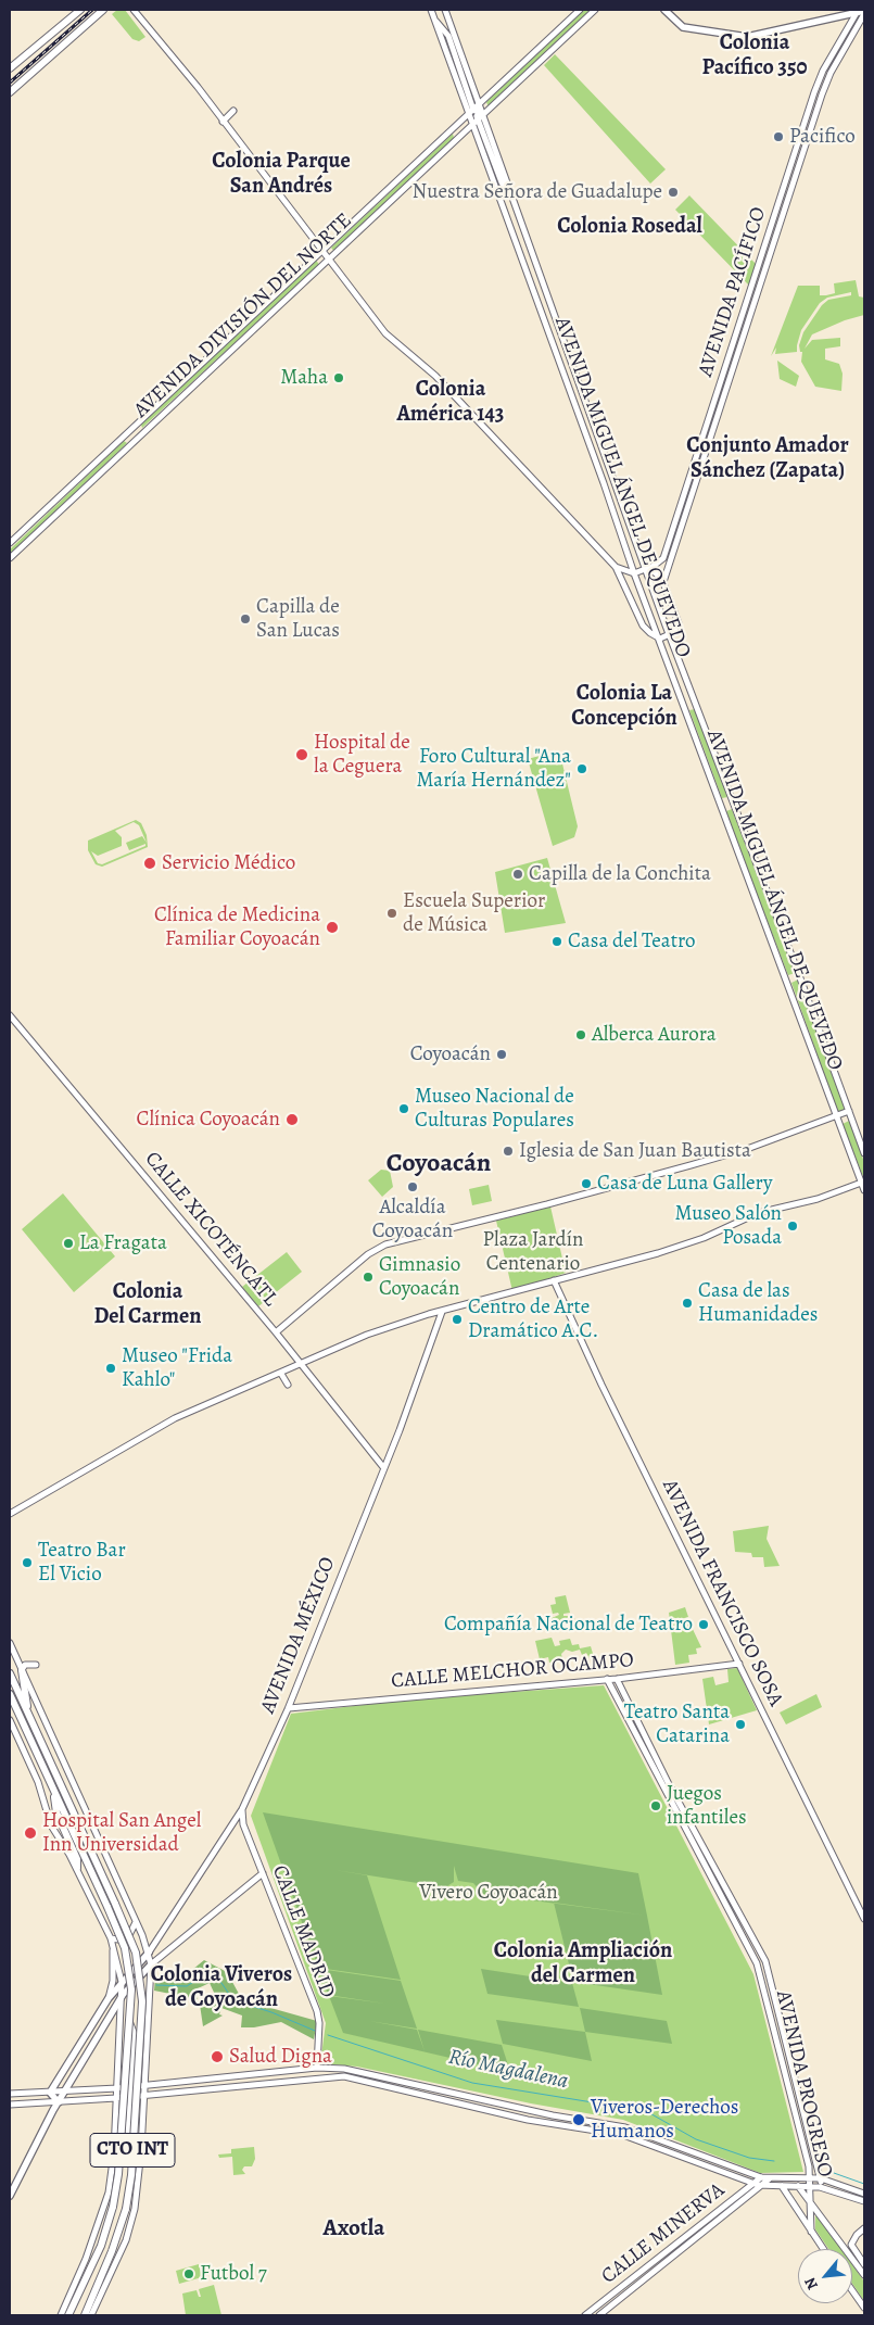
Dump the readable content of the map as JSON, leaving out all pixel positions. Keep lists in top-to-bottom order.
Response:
{
  "streets": {
    "highway": ["CTO INT"],
    "street": [
      "AVENIDA PACÍFICO",
      "AVENIDA DIVISIÓN DEL NORTE",
      "AVENIDA MIGUEL ÁNGEL DE QUEVEDO",
      "CALLE XICOTÉNCATL",
      "AVENIDA FRANCISCO SOSA",
      "AVENIDA MÉXICO",
      "CALLE MELCHOR OCAMPO",
      "CALLE MADRID",
      "AVENIDA PROGRESO",
      "CALLE MINERVA"
    ]
  },
  "crossings": [
    ["AVENIDA PACÍFICO", "AVENIDA MIGUEL ÁNGEL DE QUEVEDO"],
    ["AVENIDA DIVISIÓN DEL NORTE", "AVENIDA MIGUEL ÁNGEL DE QUEVEDO"],
    ["CALLE XICOTÉNCATL", "AVENIDA MÉXICO"],
    ["AVENIDA FRANCISCO SOSA", "CALLE MELCHOR OCAMPO"],
    ["AVENIDA MÉXICO", "CALLE MELCHOR OCAMPO"],
    ["AVENIDA MÉXICO", "CALLE MADRID"],
    ["AVENIDA MÉXICO", "CTO INT"],
    ["CALLE MELCHOR OCAMPO", "AVENIDA PROGRESO"]
  ],
  "districts": [
    "Colonia Pacífico 350",
    "Colonia Parque San Andrés",
    "Colonia Rosedal",
    "Colonia América 143",
    "Conjunto Amador Sánchez (Zapata)",
    "Colonia La Concepción",
    "Coyoacán",
    "Colonia Del Carmen",
    "Colonia Ampliación del Carmen",
    "Colonia Viveros de Coyoacán",
    "Axotla"
  ],
  "water": ["Río Magdalena"],
  "parks": ["Plaza Jardín Centenario", "Vivero Coyoacán"],
  "places": [
    "Pacifico",
    "Nuestra Señora de Guadalupe",
    "Maha",
    "Capilla de San Lucas",
    "Hospital de la Ceguera",
    "Foro Cultural \"Ana María Hernández\"",
    "Servicio Médico",
    "Capilla de la Conchita",
    "Escuela Superior de Música",
    "Clínica de Medicina Familiar Coyoacán",
    "Casa del Teatro",
    "Alberca Aurora",
    "Coyoacán",
    "Museo Nacional de Culturas Populares",
    "Clínica Coyoacán",
    "Iglesia de San Juan Bautista",
    "Casa de Luna Gallery",
    "Alcaldía Coyoacán",
    "Museo Salón Posada",
    "La Fragata",
    "Gimnasio Coyoacán",
    "Casa de las Humanidades",
    "Centro de Arte Dramático A.C.",
    "Museo \"Frida Kahlo\"",
    "Teatro Bar El Vicio",
    "Compañía Nacional de Teatro",
    "Teatro Santa Catarina",
    "Juegos infantiles",
    "Hospital San Angel Inn Universidad",
    "Salud Digna",
    "Viveros-Derechos Humanos",
    "Futbol 7"
  ],
  "north": "bottom left"
}
